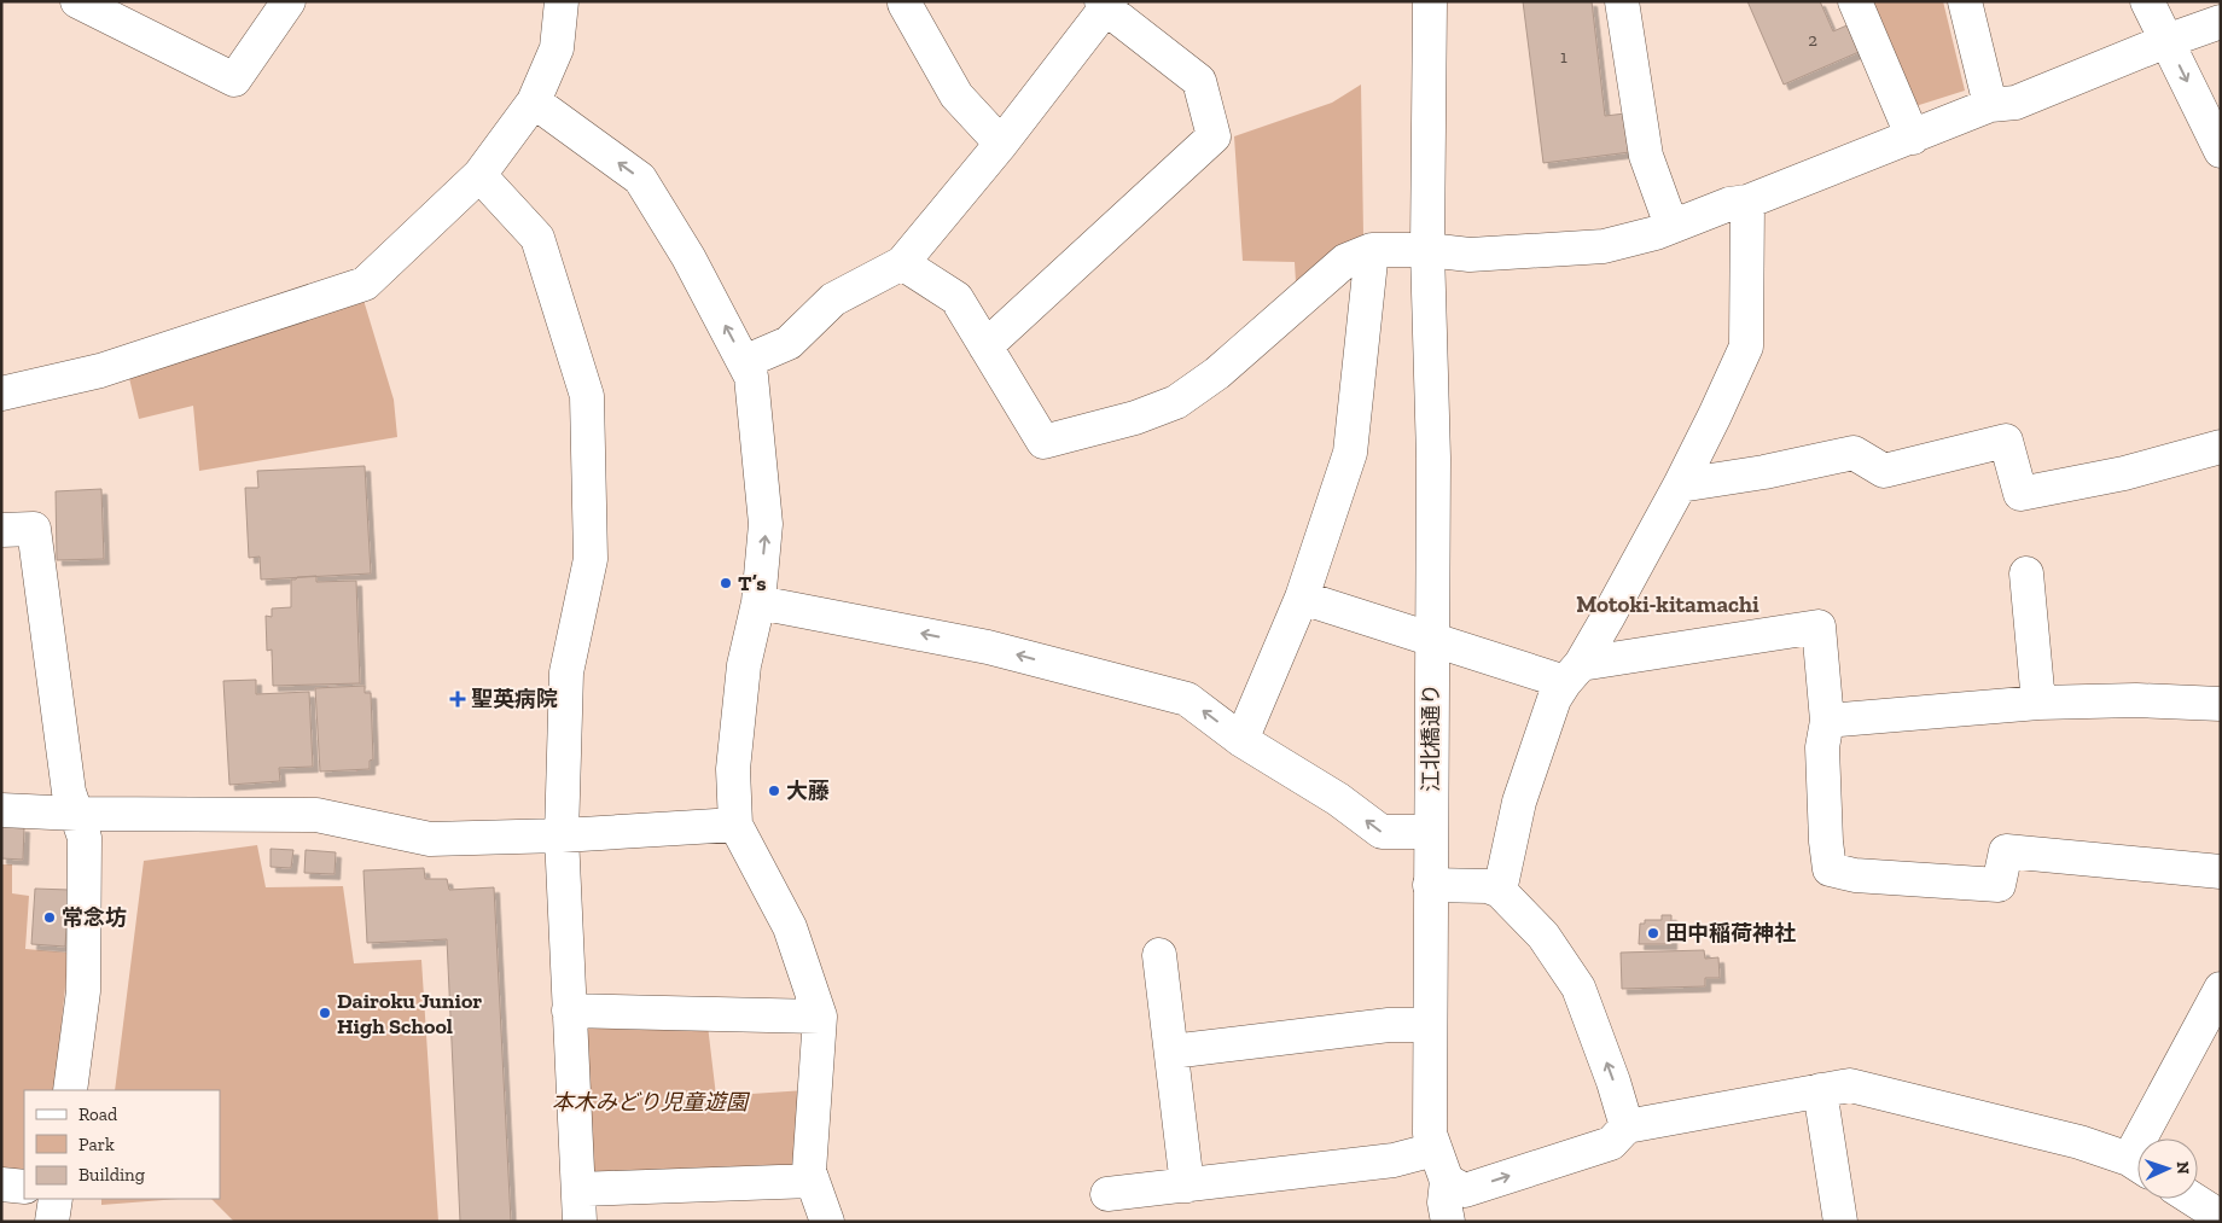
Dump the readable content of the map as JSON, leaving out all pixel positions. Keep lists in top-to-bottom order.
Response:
{
  "streets": {
    "street": ["江北橋通り"]
  },
  "districts": ["Motoki-kitamachi"],
  "parks": ["本木みどり児童遊園"],
  "places": {
    "other": [
      "T’s",
      "大藤",
      "常念坊",
      "田中稲荷神社",
      "Dairoku Junior High School"
    ],
    "health": ["聖英病院"]
  },
  "house_numbers": ["2", "1"],
  "legend": ["Road", "Park", "Building"],
  "north": "right"
}
